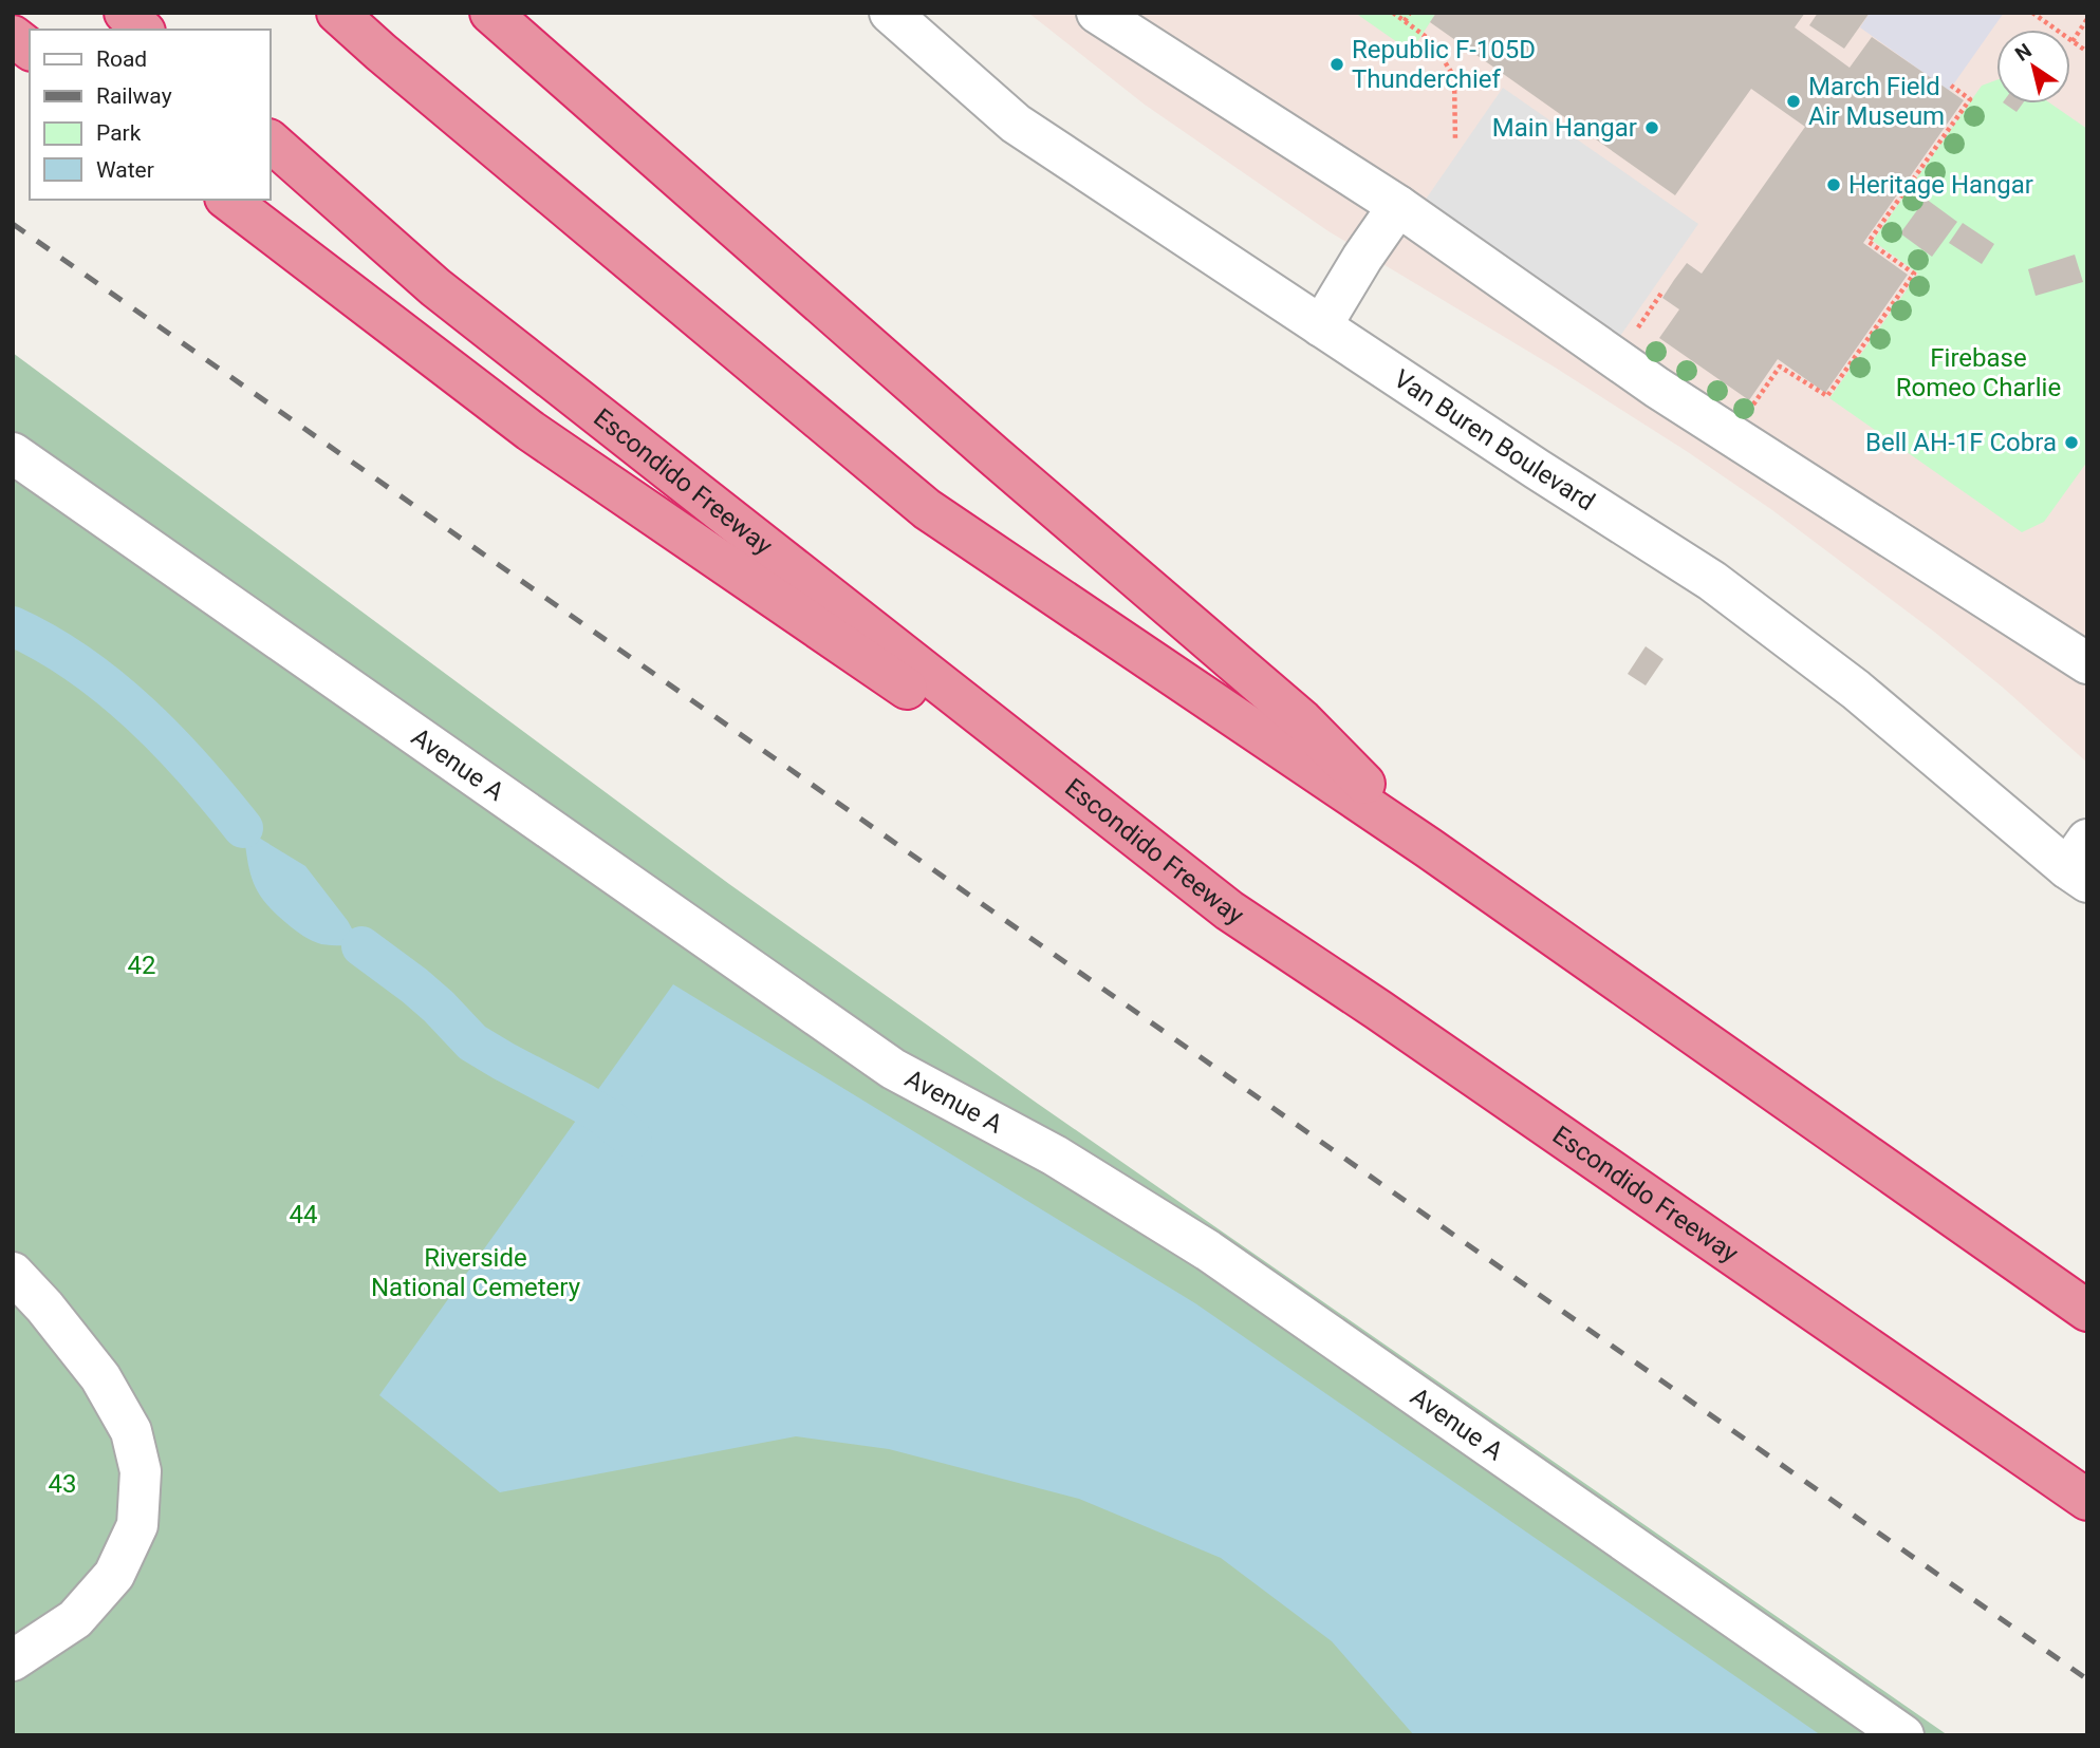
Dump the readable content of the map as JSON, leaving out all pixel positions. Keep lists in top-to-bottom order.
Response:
{
  "streets": {
    "highway": ["Escondido Freeway"],
    "street": ["Van Buren Boulevard", "Avenue A"]
  },
  "parks": [
    "Firebase Romeo Charlie",
    "42",
    "44",
    "Riverside National Cemetery",
    "43"
  ],
  "places": [
    "Republic F-105D Thunderchief",
    "March Field Air Museum",
    "Main Hangar",
    "Heritage Hangar",
    "Bell AH-1F Cobra"
  ],
  "legend": [
    "Road",
    "Railway",
    "Park",
    "Water"
  ],
  "north": "top left"
}
